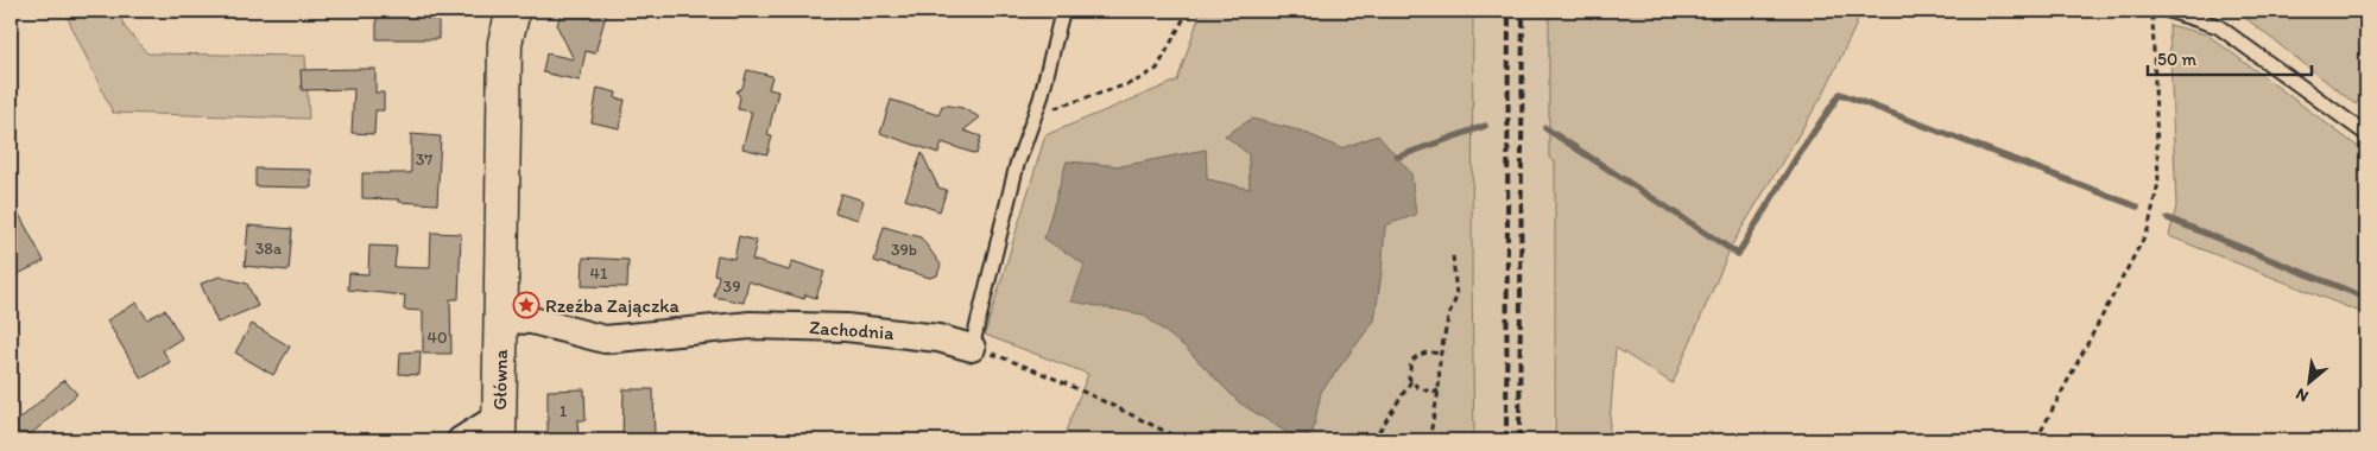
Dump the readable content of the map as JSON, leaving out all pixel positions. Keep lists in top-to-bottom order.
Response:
{
  "streets": {
    "main road": ["Główna"],
    "street": ["Zachodnia"]
  },
  "crossings": [
    ["Zachodnia", "Główna"]
  ],
  "places": {
    "place": ["Rzeźba Zajączka"]
  },
  "house_numbers": [
    "37",
    "38a",
    "39b",
    "41",
    "39",
    "40",
    "1"
  ],
  "scale_bar": "50 m",
  "north": "bottom left"
}
